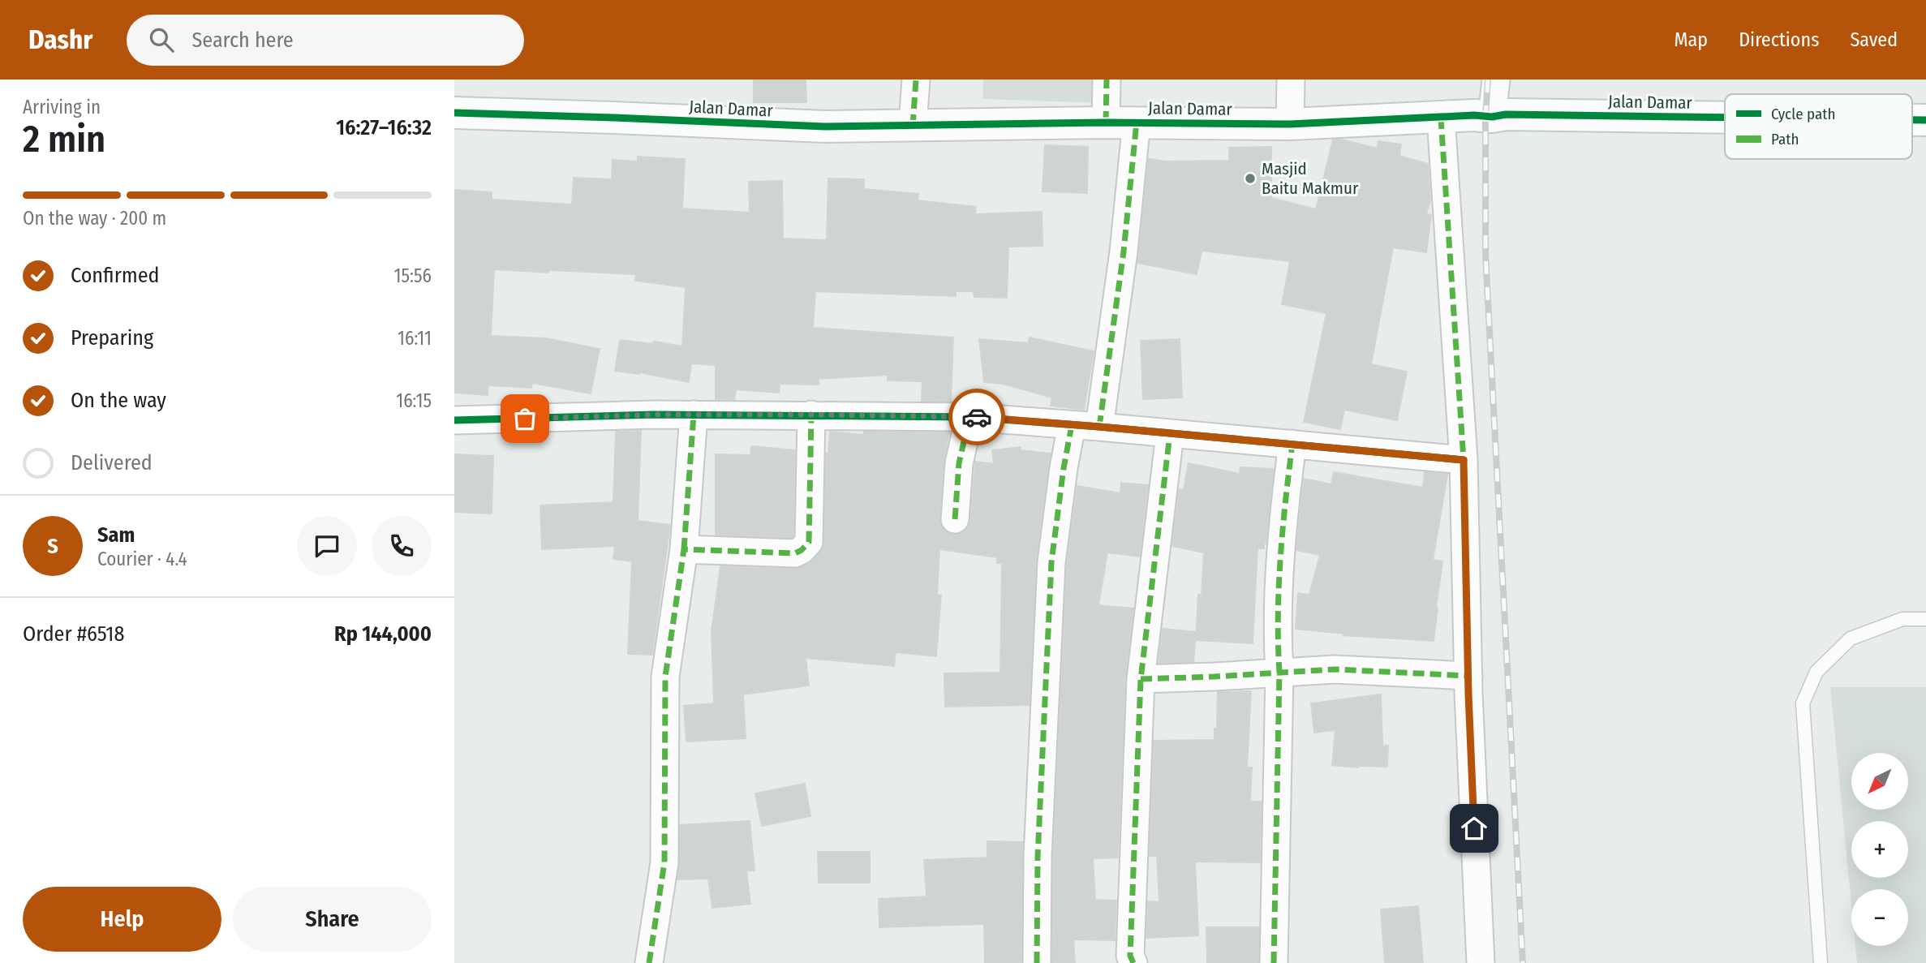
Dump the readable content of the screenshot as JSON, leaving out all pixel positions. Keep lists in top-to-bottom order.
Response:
{
  "streets": {
    "street": ["Jalan Damar"]
  },
  "places": ["Masjid Baitu Makmur"],
  "legend": ["Cycle path", "Path"],
  "north": "bottom left",
  "page": {
    "header": "Dashr",
    "search": "Search here",
    "nav": ["Map", "Directions", "Saved"],
    "heading": ["2 min", "Arriving in", "16:27–16:32"],
    "panel": [
      "Sam",
      "Courier · 4.4",
      "Order #6518",
      "Rp 144,000"
    ],
    "bar": "On the way · 200 m",
    "list": [
      ["Confirmed", "15:56"],
      ["Preparing", "16:11"],
      ["On the way", "16:15"],
      "Delivered"
    ],
    "round": "S",
    "map_buttons": ["+", "−"],
    "buttons": ["Help", "Share"]
  }
}
